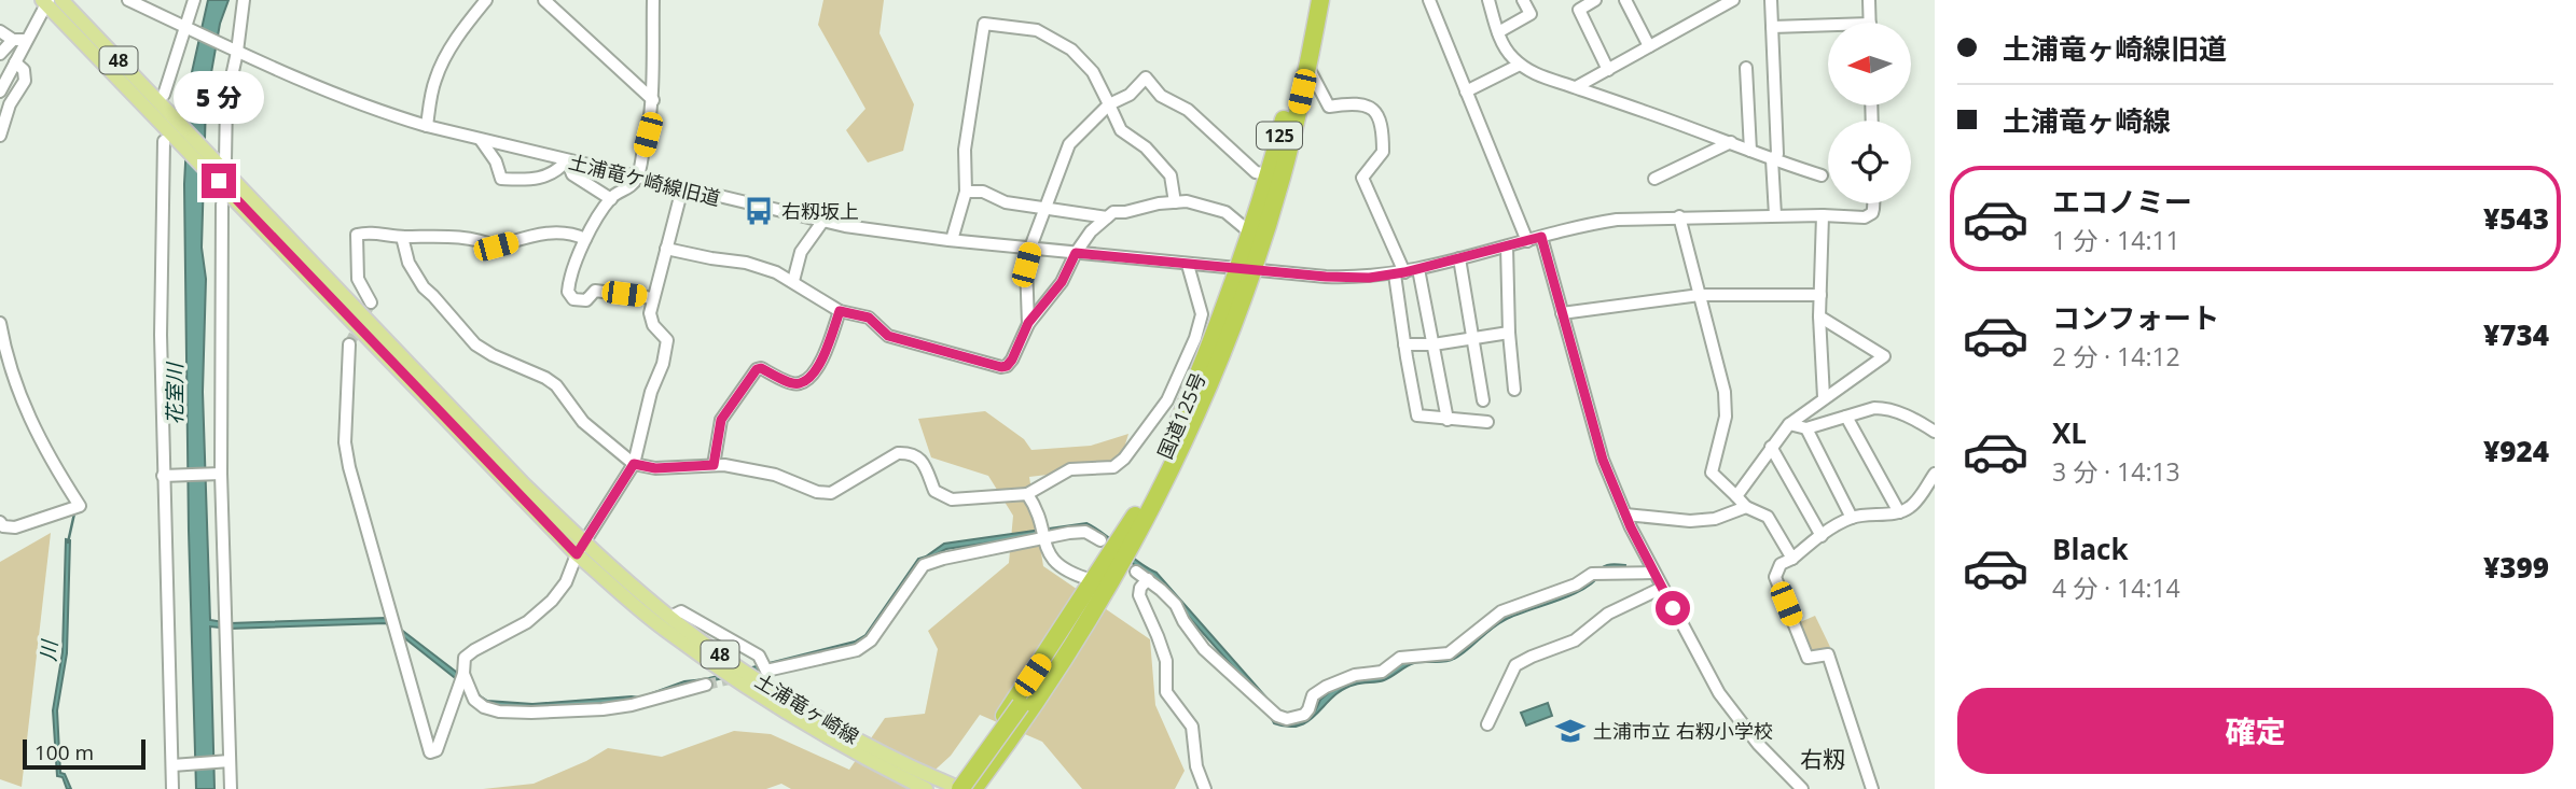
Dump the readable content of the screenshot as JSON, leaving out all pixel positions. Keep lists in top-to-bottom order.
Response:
{
  "streets": {
    "highway": ["125", "国道125号"],
    "main road": ["48", "土浦竜ヶ崎線"],
    "street": ["土浦竜ケ崎線旧道"]
  },
  "crossings": [
    ["土浦竜ケ崎線旧道", "国道125号"],
    ["国道125号", "土浦竜ヶ崎線"]
  ],
  "districts": ["右籾"],
  "water": ["花室川", "川"],
  "places": {
    "bus stop": ["右籾坂上"],
    "school or university": ["土浦市立 右籾小学校"]
  },
  "scale_bar": "100 m",
  "north": "left",
  "page": {
    "banner": ["土浦竜ヶ崎線旧道", "土浦竜ヶ崎線"],
    "bubble": "5 分",
    "list": [
      {
        "name": "エコノミー",
        "note": "1 分 · 14:11",
        "value": "¥543"
      },
      {
        "name": "コンフォート",
        "note": "2 分 · 14:12",
        "value": "¥734"
      },
      {
        "name": "XL",
        "note": "3 分 · 14:13",
        "value": "¥924"
      },
      {
        "name": "Black",
        "note": "4 分 · 14:14",
        "value": "¥399"
      }
    ],
    "buttons": "確定",
    "scale": "100 m"
  }
}
